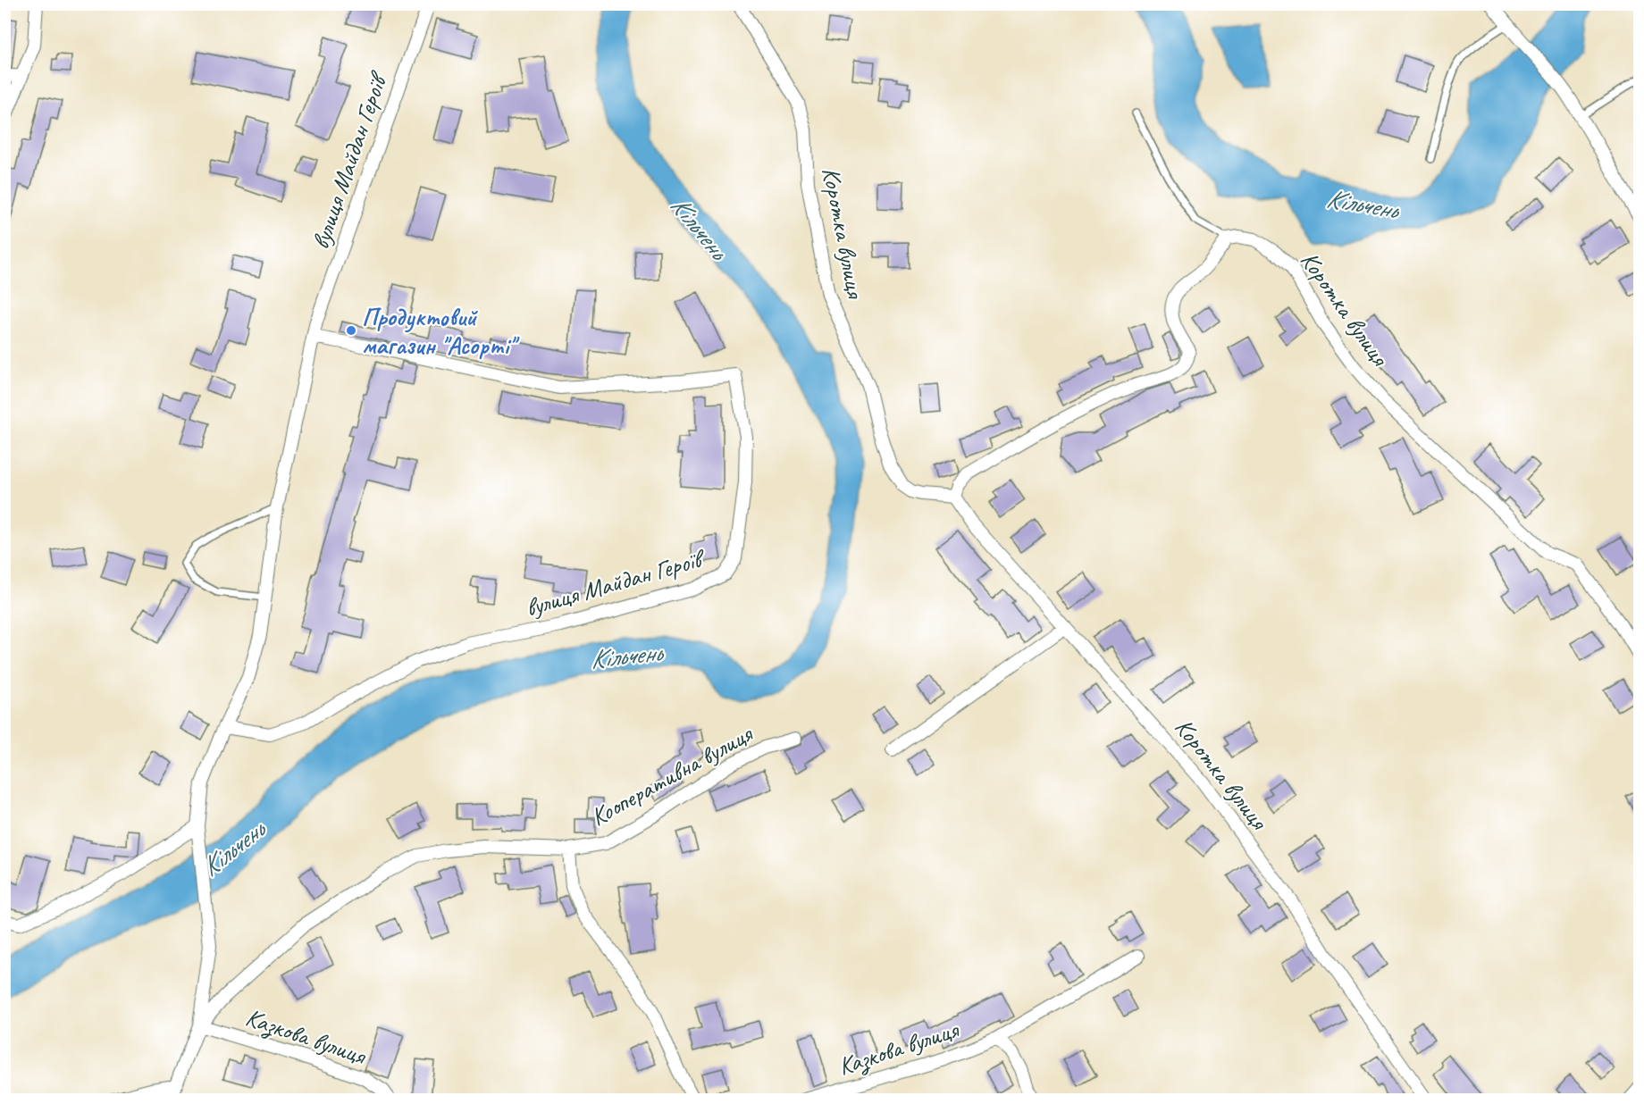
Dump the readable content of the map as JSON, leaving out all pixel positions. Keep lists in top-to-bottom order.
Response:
{
  "streets": {
    "street": [
      "вулиця Майдан Героїв",
      "Коротка вулиця",
      "Кооперативна вулиця",
      "Казкова вулиця"
    ]
  },
  "crossings": [
    ["вулиця Майдан Героїв", "Кооперативна вулиця"],
    ["вулиця Майдан Героїв", "Казкова вулиця"],
    ["Кооперативна вулиця", "Казкова вулиця"]
  ],
  "water": ["Кільчень"],
  "places": ["Продуктовий магазин \"Асорті\""]
}
